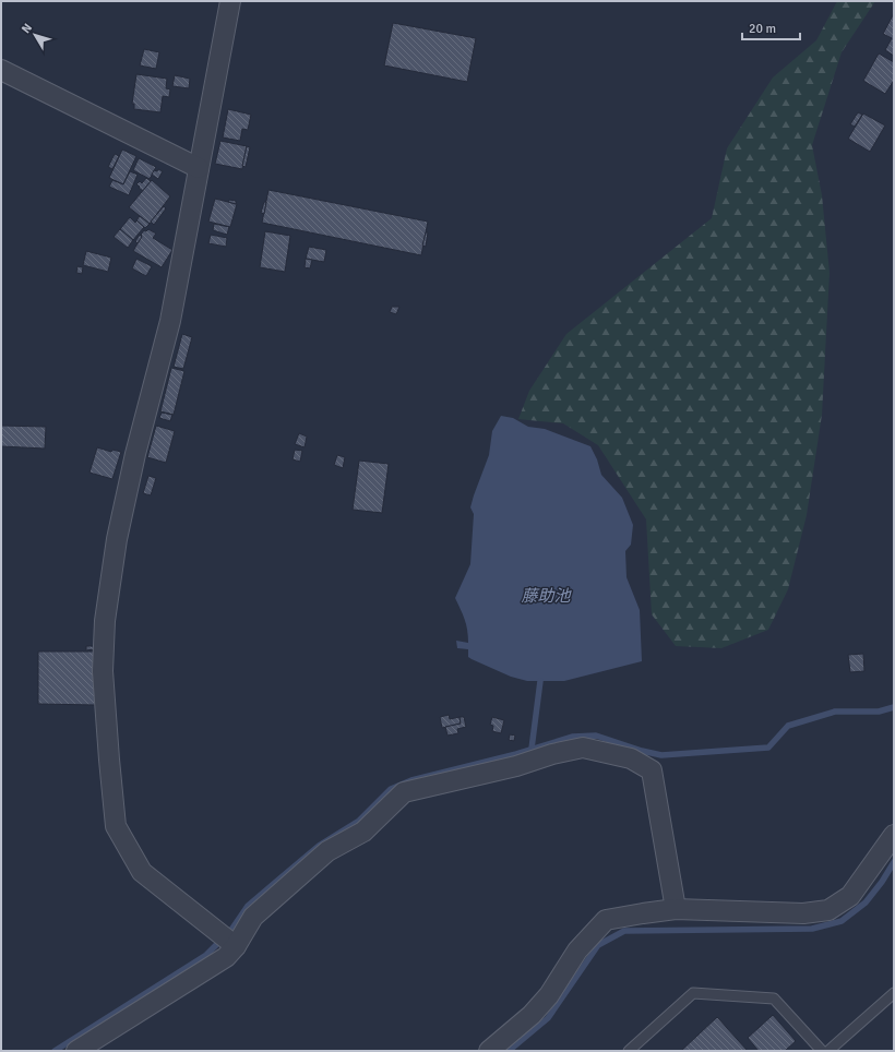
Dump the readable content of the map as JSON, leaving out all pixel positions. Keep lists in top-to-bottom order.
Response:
{
  "water": ["藤助池"],
  "scale_bar": "20 m",
  "north": "top left"
}
